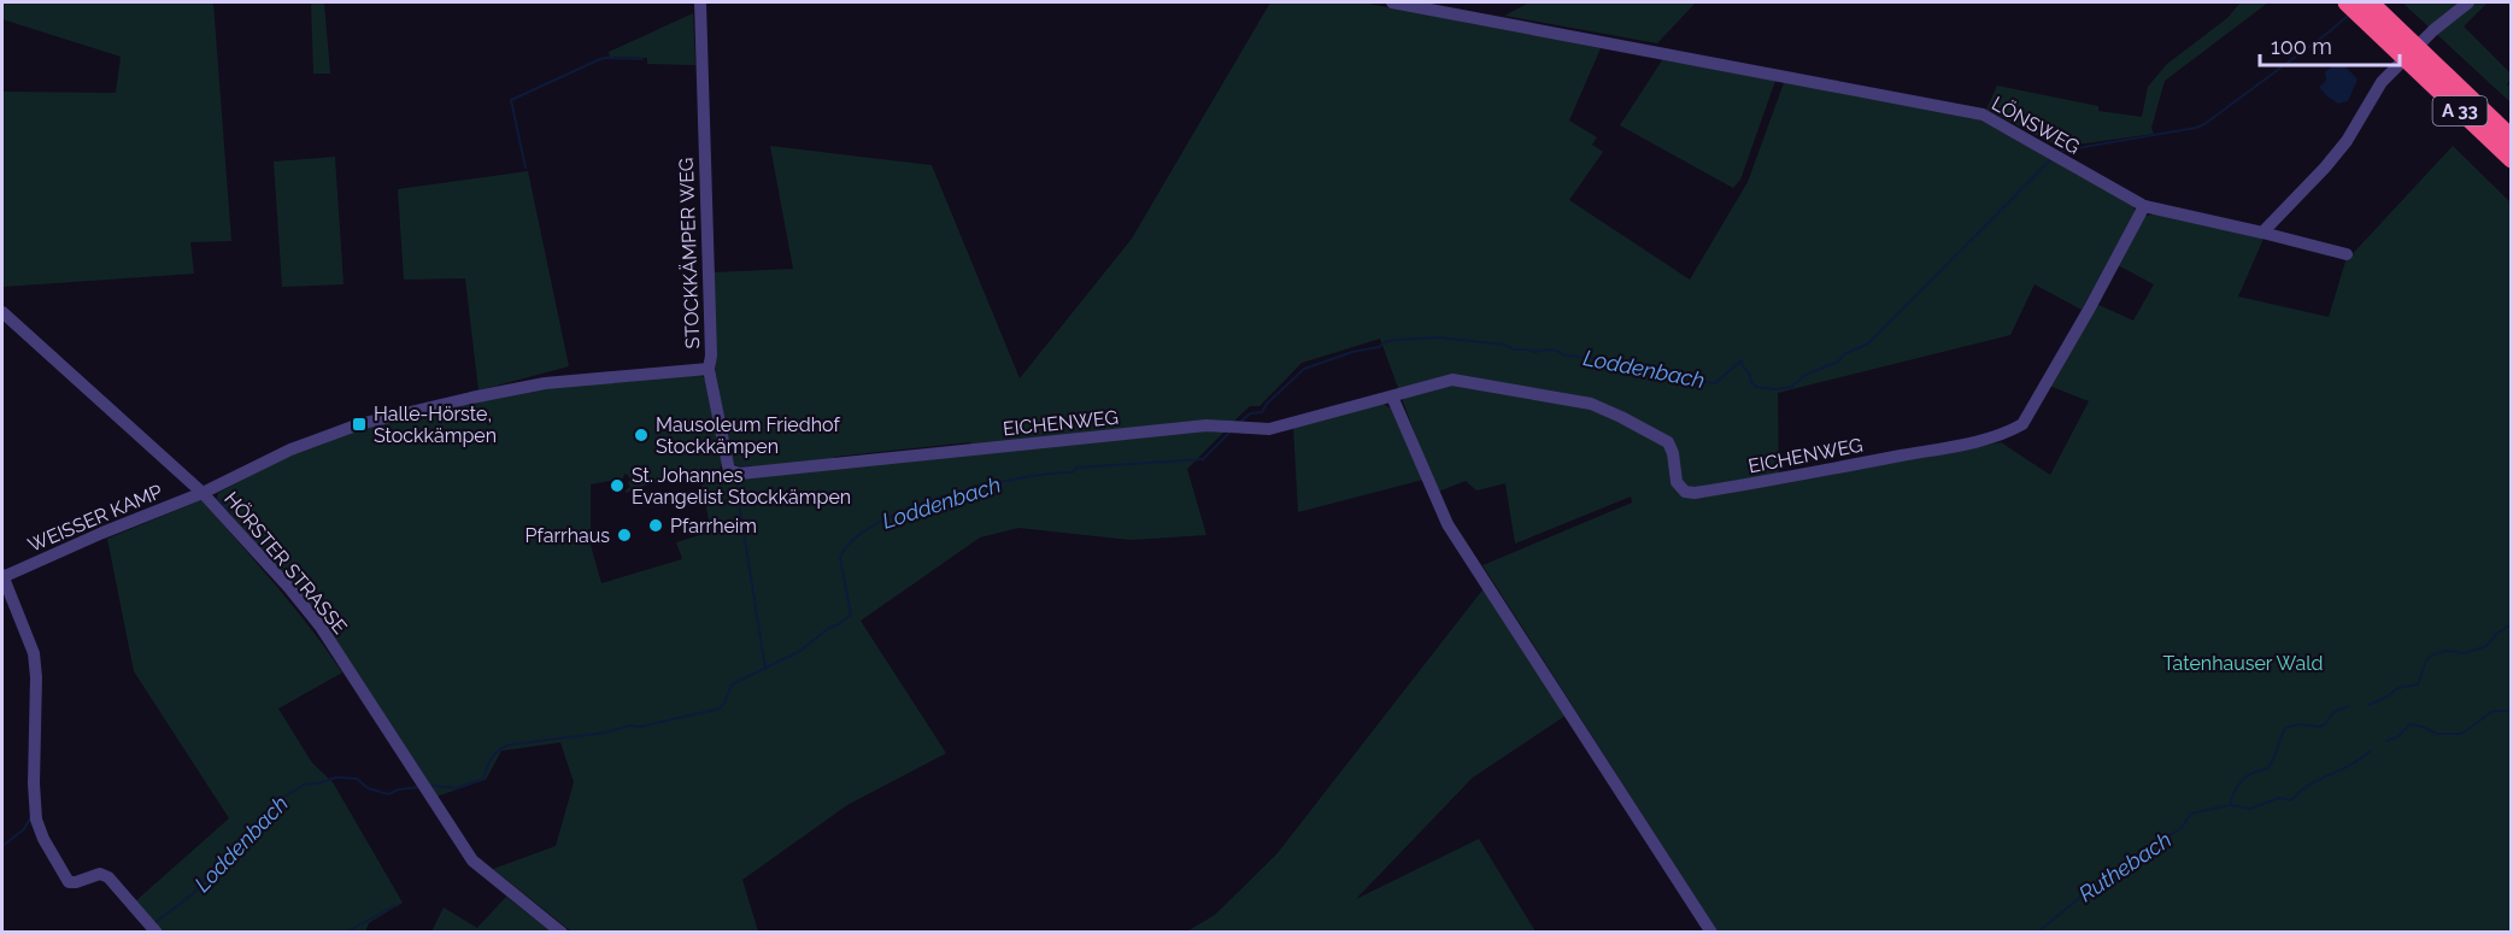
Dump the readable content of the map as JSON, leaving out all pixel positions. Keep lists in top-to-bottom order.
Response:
{
  "streets": {
    "highway": ["A 33"],
    "street": [
      "LÖNSWEG",
      "STOCKKÄMPER WEG",
      "EICHENWEG",
      "WEISSER KAMP",
      "HÖRSTER STRASSE"
    ]
  },
  "crossings": [
    ["LÖNSWEG", "EICHENWEG"],
    ["STOCKKÄMPER WEG", "EICHENWEG"],
    ["STOCKKÄMPER WEG", "WEISSER KAMP"],
    ["STOCKKÄMPER WEG", "HÖRSTER STRASSE"],
    ["WEISSER KAMP", "HÖRSTER STRASSE"]
  ],
  "water": ["Loddenbach", "Ruthebach"],
  "parks": ["Tatenhauser Wald"],
  "places": {
    "transit": ["Halle-Hörste, Stockkämpen"],
    "other": [
      "Mausoleum Friedhof Stockkämpen",
      "St. Johannes Evangelist Stockkämpen",
      "Pfarrheim",
      "Pfarrhaus"
    ]
  },
  "scale_bar": "100 m"
}
